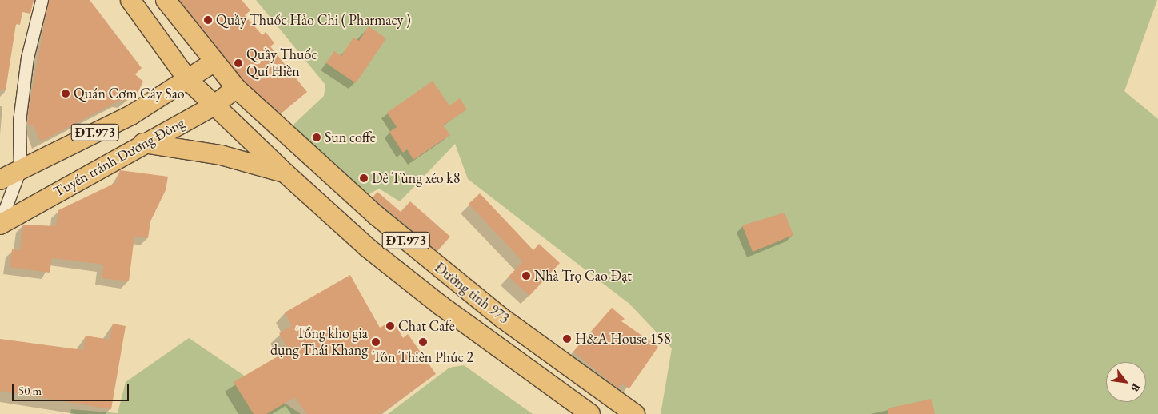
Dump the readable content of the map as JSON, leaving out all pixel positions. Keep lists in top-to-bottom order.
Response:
{
  "streets": {
    "main road": ["ĐT.973", "Tuyến tránh Dương Đông", "Đường tỉnh 973"]
  },
  "crossings": [
    ["ĐT.973", "Tuyến tránh Dương Đông"],
    ["ĐT.973", "Đường tỉnh 973"],
    ["Tuyến tránh Dương Đông", "Đường tỉnh 973"]
  ],
  "places": [
    "Quầy Thuốc Hảo Chi ( Pharmacy )",
    "Quầy Thuốc Quí Hiền",
    "Quán Cơm Cây Sao",
    "Sun coffe",
    "Dê Tùng xẻo k8",
    "Nhà Trọ Cao Đạt",
    "Chat Cafe",
    "H&A House 158",
    "Tổng kho gia dụng Thái Khang",
    "Tôn Thiên Phúc 2"
  ],
  "scale_bar": "50 m",
  "north": "bottom right"
}
